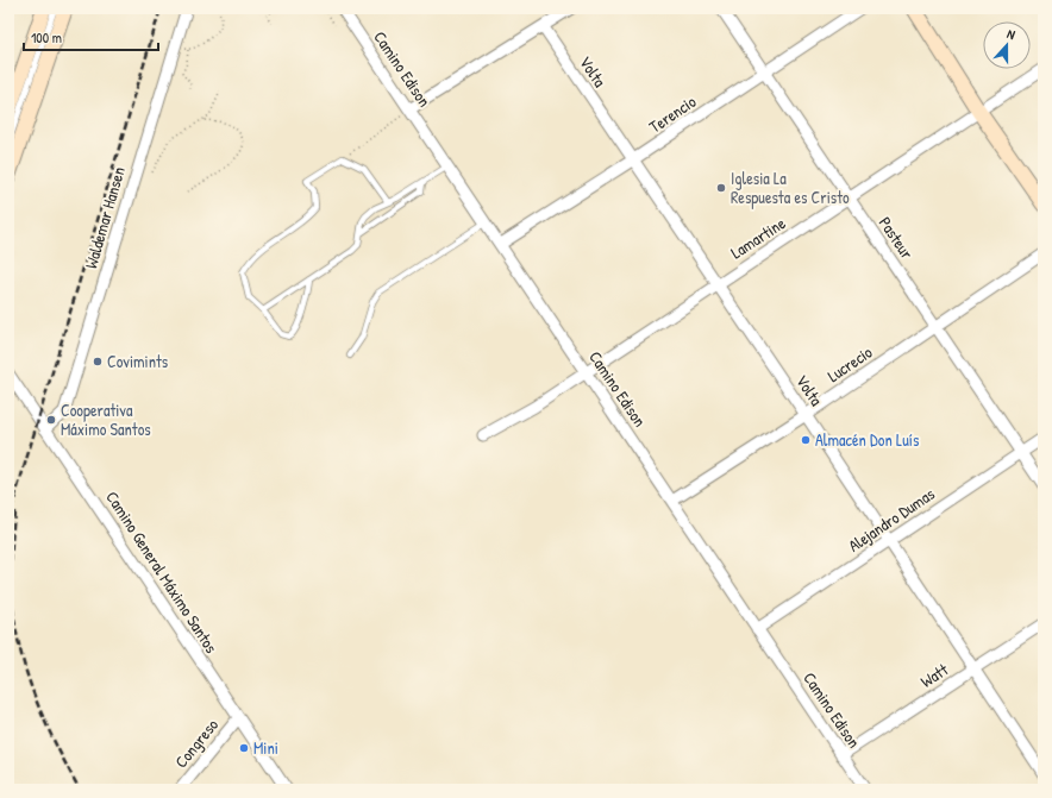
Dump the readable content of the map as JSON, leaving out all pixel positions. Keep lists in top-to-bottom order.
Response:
{
  "streets": {
    "street": [
      "Camino Edison",
      "Volta",
      "Terencio",
      "Waldemar Hansen",
      "Lamartine",
      "Pasteur",
      "Lucrecio",
      "Alejandro Dumas",
      "Camino General Máximo Santos",
      "Watt",
      "Congreso"
    ]
  },
  "crossings": [
    ["Camino Edison", "Terencio"],
    ["Camino Edison", "Lamartine"],
    ["Camino Edison", "Lucrecio"],
    ["Camino Edison", "Alejandro Dumas"],
    ["Camino Edison", "Watt"],
    ["Volta", "Terencio"],
    ["Volta", "Lamartine"],
    ["Volta", "Lucrecio"],
    ["Volta", "Alejandro Dumas"],
    ["Volta", "Watt"],
    ["Terencio", "Pasteur"],
    ["Waldemar Hansen", "Camino General Máximo Santos"],
    ["Lamartine", "Pasteur"],
    ["Pasteur", "Lucrecio"],
    ["Pasteur", "Alejandro Dumas"],
    ["Camino General Máximo Santos", "Congreso"]
  ],
  "places": [
    "Iglesia La Respuesta es Cristo",
    "Covimints",
    "Cooperativa Máximo Santos",
    "Almacén Don Luís",
    "Mini"
  ],
  "scale_bar": "100 m",
  "north": "top"
}
